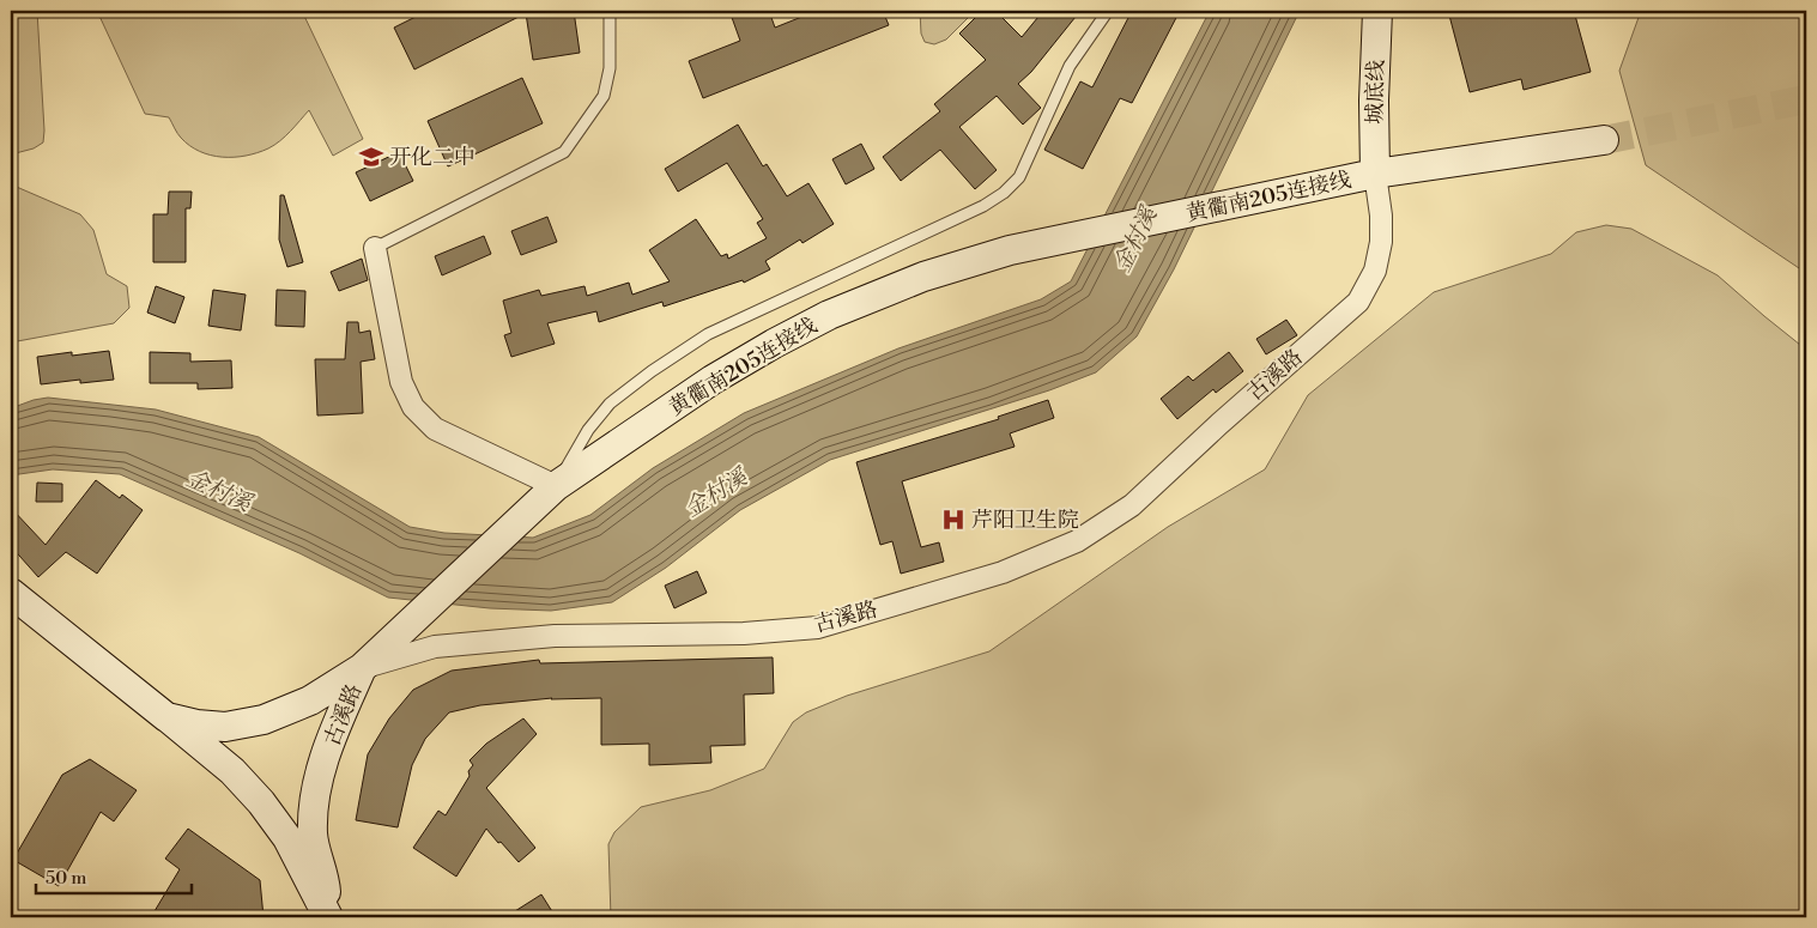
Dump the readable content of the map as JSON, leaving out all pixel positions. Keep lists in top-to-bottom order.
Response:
{
  "streets": {
    "main road": ["城底线", "黄衢南205连接线", "古溪路"]
  },
  "crossings": [
    ["城底线", "黄衢南205连接线"],
    ["城底线", "古溪路"],
    ["黄衢南205连接线", "古溪路"]
  ],
  "water": ["金村溪"],
  "places": {
    "school or university": ["开化二中"],
    "hospital": ["芹阳卫生院"]
  },
  "scale_bar": "50 m"
}
